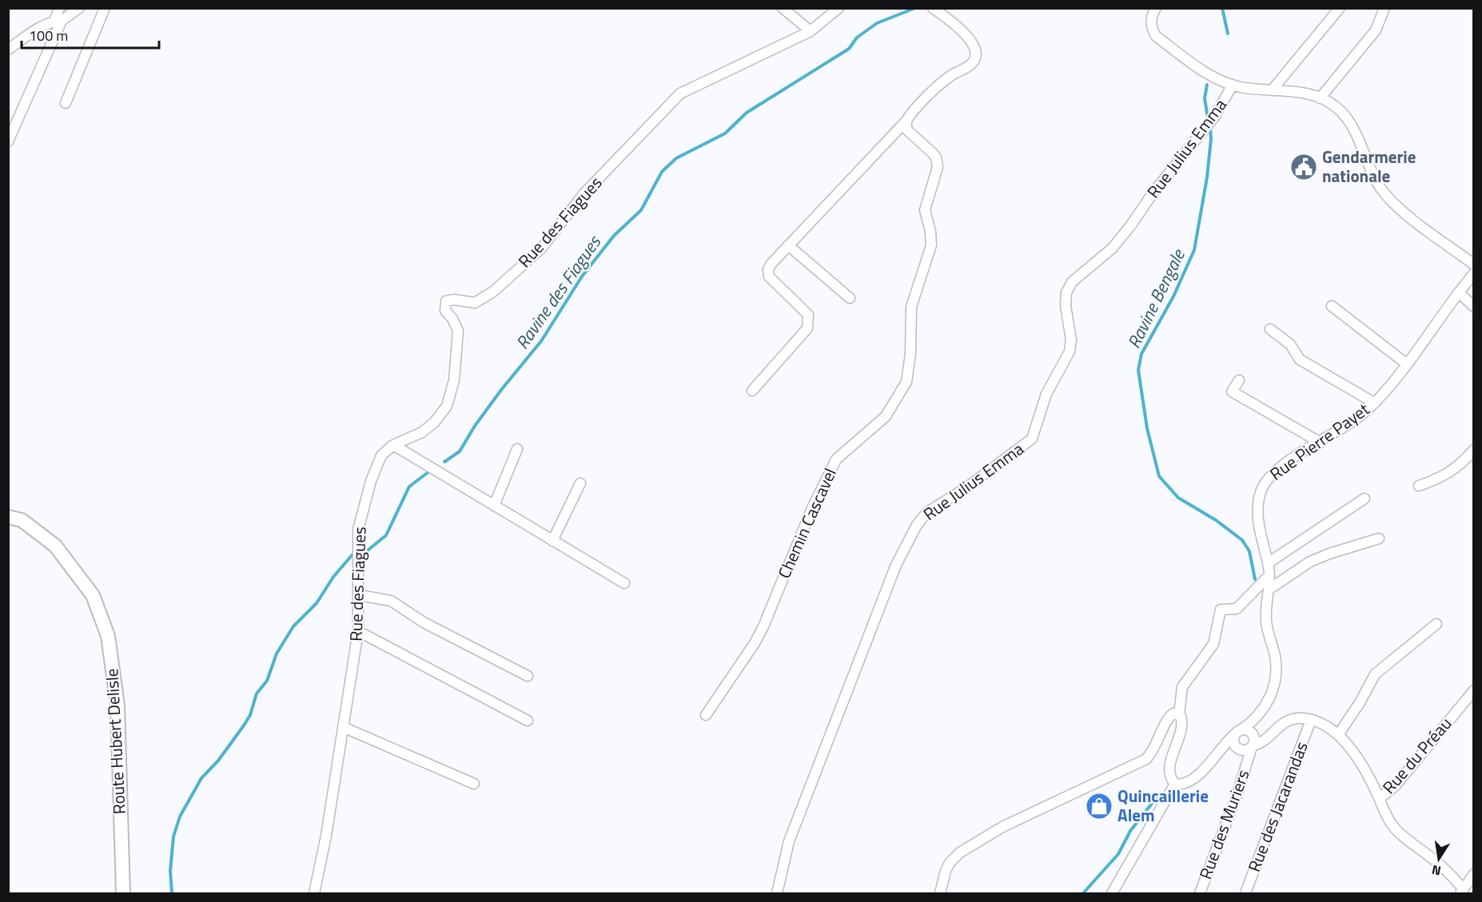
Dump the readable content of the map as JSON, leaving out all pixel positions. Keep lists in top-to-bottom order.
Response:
{
  "streets": {
    "main road": ["Route Hubert Delisle"],
    "street": [
      "Rue Julius Emma",
      "Rue des Fiagues",
      "Rue Pierre Payet",
      "Chemin Cascavel",
      "Rue du Préau",
      "Rue des Jacarandas",
      "Rue des Muriers"
    ]
  },
  "crossings": [
    ["Rue Pierre Payet", "Rue des Muriers"]
  ],
  "water": ["Ravine des Fiagues", "Ravine Bengale"],
  "places": {
    "public building": ["Gendarmerie nationale"],
    "shop": ["Quincaillerie Alem"]
  },
  "scale_bar": "100 m",
  "north": "bottom"
}
